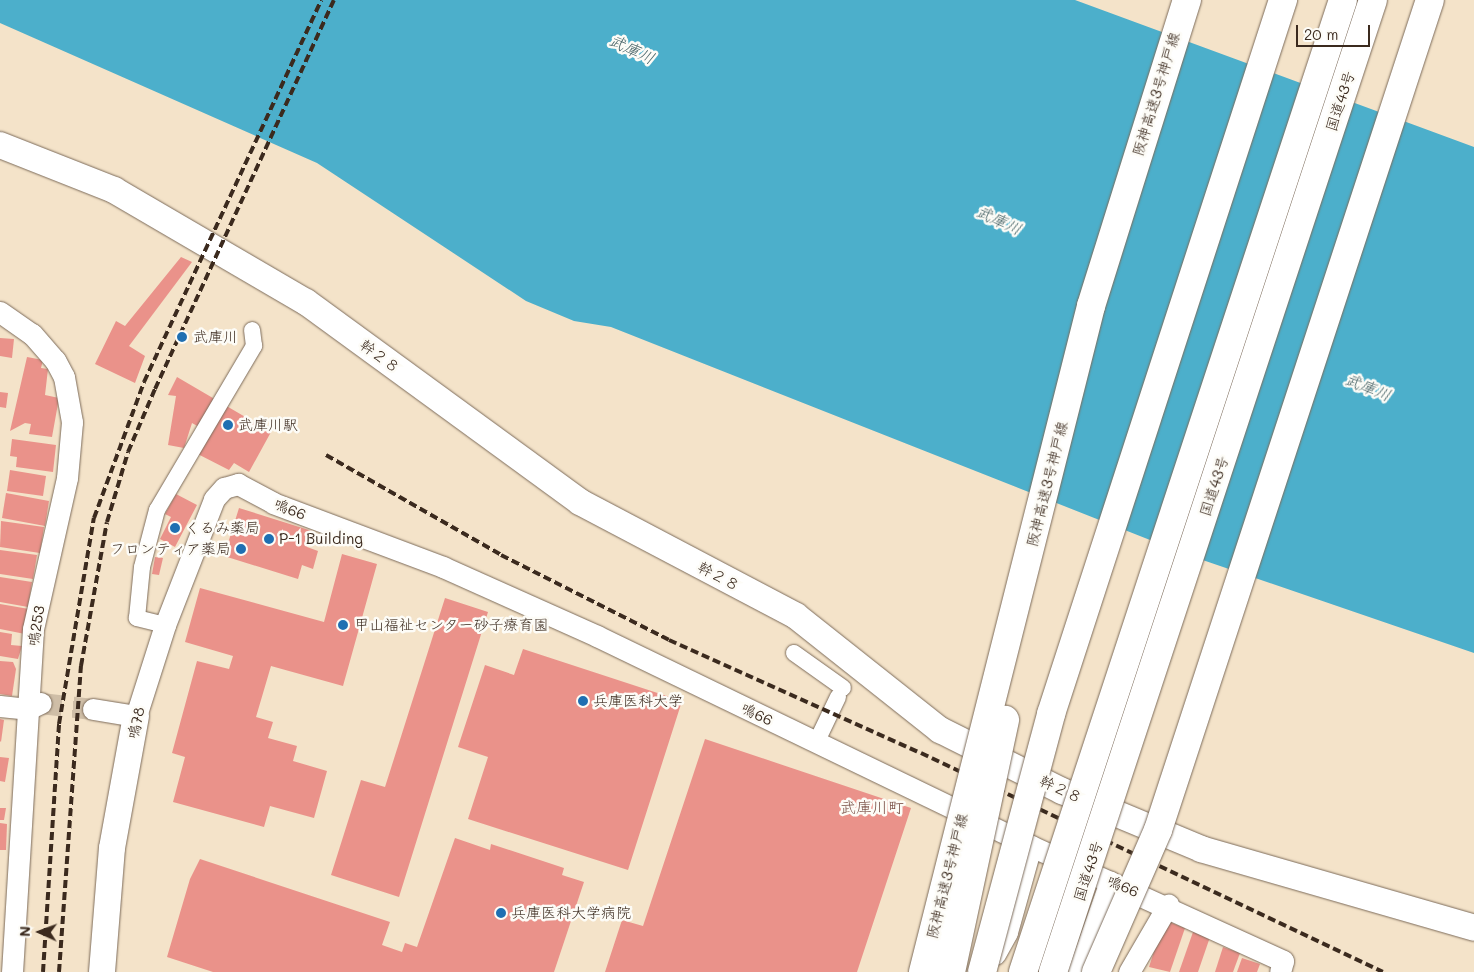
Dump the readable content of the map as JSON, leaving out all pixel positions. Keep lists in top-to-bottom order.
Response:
{
  "streets": {
    "highway": ["阪神高速3号神戸線", "国道43号"],
    "street": [
      "幹２８",
      "鳴66",
      "鳴253",
      "鳴78"
    ]
  },
  "crossings": [
    ["鳴66", "鳴78"]
  ],
  "districts": ["武庫川町"],
  "water": ["武庫川"],
  "places": [
    "武庫川",
    "武庫川駅",
    "くるみ薬局",
    "P-1 Building",
    "フロンティア薬局",
    "甲山福祉センター砂子療育園",
    "兵庫医科大学",
    "兵庫医科大学病院"
  ],
  "scale_bar": "20 m",
  "north": "left"
}
